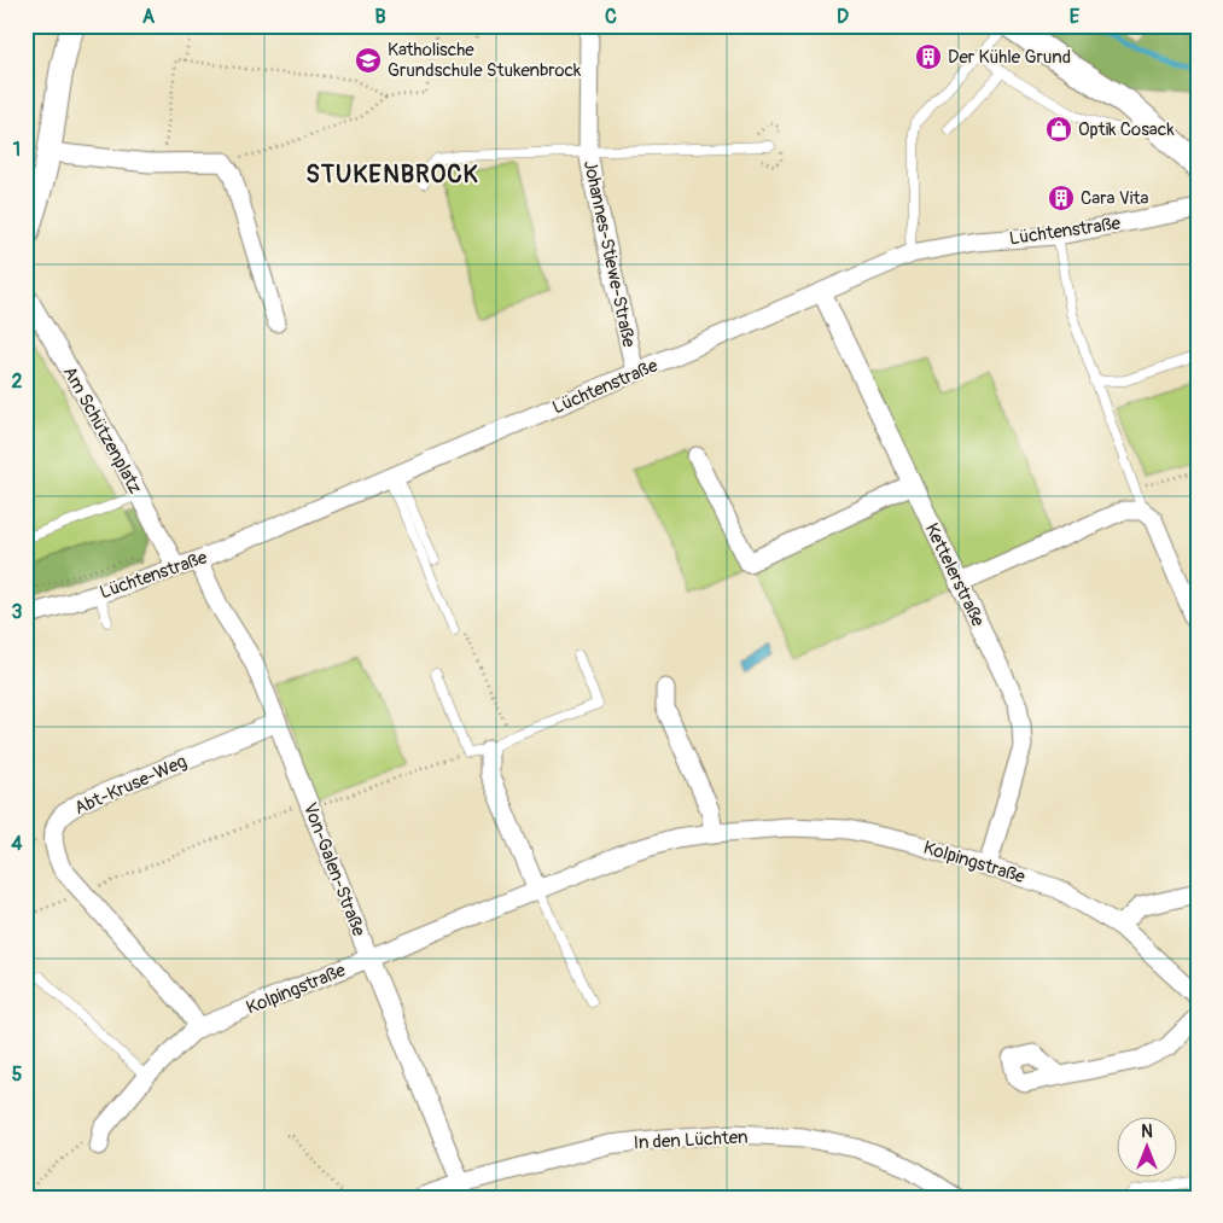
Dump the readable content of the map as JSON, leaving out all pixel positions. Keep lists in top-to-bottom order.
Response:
{
  "streets": {
    "street": [
      "Lüchtenstraße",
      "Johannes-Stiewe-Straße",
      "Am Schützenplatz",
      "Kettelerstraße",
      "Abt-Kruse-Weg",
      "Kolpingstraße",
      "Von-Galen-Straße",
      "In den Lüchten"
    ]
  },
  "crossings": [
    ["Lüchtenstraße", "Johannes-Stiewe-Straße"],
    ["Lüchtenstraße", "Am Schützenplatz"],
    ["Lüchtenstraße", "Kettelerstraße"],
    ["Lüchtenstraße", "Von-Galen-Straße"],
    ["Kettelerstraße", "Kolpingstraße"],
    ["Abt-Kruse-Weg", "Kolpingstraße"],
    ["Abt-Kruse-Weg", "Von-Galen-Straße"],
    ["Kolpingstraße", "Von-Galen-Straße"],
    ["Von-Galen-Straße", "In den Lüchten"]
  ],
  "districts": ["STUKENBROCK"],
  "places": {
    "building": ["Der Kühle Grund", "Cara Vita"],
    "school or university": ["Katholische Grundschule Stukenbrock"],
    "shop": ["Optik Cosack"]
  },
  "north": "top",
  "grid": {
    "columns": [
      "A",
      "B",
      "C",
      "D",
      "E"
    ],
    "rows": [
      "1",
      "2",
      "3",
      "4",
      "5"
    ]
  }
}
